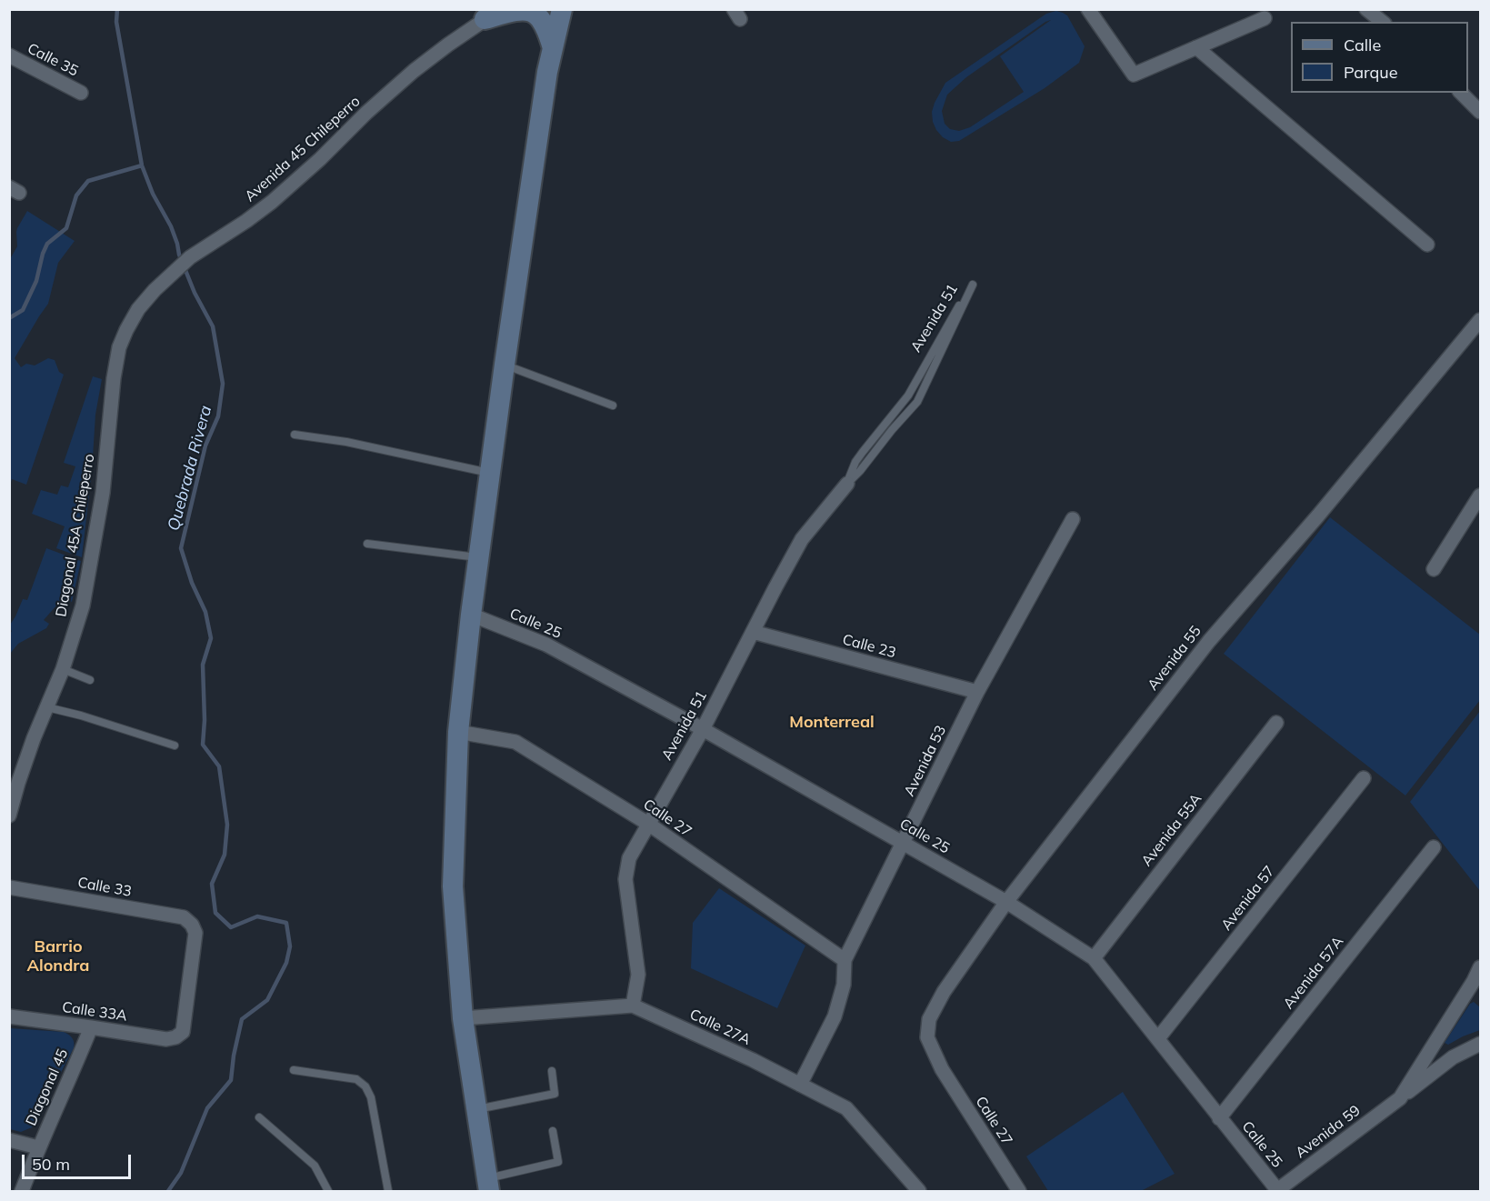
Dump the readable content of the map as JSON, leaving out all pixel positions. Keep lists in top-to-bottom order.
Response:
{
  "streets": {
    "street": [
      "Calle 35",
      "Avenida 45 Chileperro",
      "Avenida 51",
      "Diagonal 45A Chileperro",
      "Calle 25",
      "Calle 23",
      "Avenida 55",
      "Avenida 53",
      "Calle 27",
      "Avenida 55A",
      "Calle 33",
      "Avenida 57",
      "Avenida 57A",
      "Calle 33A",
      "Calle 27A",
      "Diagonal 45",
      "Avenida 59"
    ]
  },
  "crossings": [
    ["Avenida 45 Chileperro", "Diagonal 45A Chileperro"],
    ["Avenida 51", "Calle 25"],
    ["Avenida 51", "Calle 23"],
    ["Avenida 51", "Calle 27"],
    ["Avenida 51", "Calle 27A"],
    ["Calle 25", "Avenida 55"],
    ["Calle 25", "Avenida 53"],
    ["Calle 25", "Avenida 55A"],
    ["Calle 25", "Avenida 57"],
    ["Calle 25", "Avenida 57A"],
    ["Calle 25", "Avenida 59"],
    ["Calle 23", "Avenida 53"],
    ["Avenida 55", "Calle 27"],
    ["Avenida 53", "Calle 27"],
    ["Avenida 53", "Calle 27A"],
    ["Calle 33", "Calle 33A"],
    ["Calle 33A", "Diagonal 45"]
  ],
  "districts": ["Monterreal", "Barrio Alondra"],
  "water": ["Quebrada Rivera"],
  "legend": ["Calle", "Parque"],
  "scale_bar": "50 m"
}
